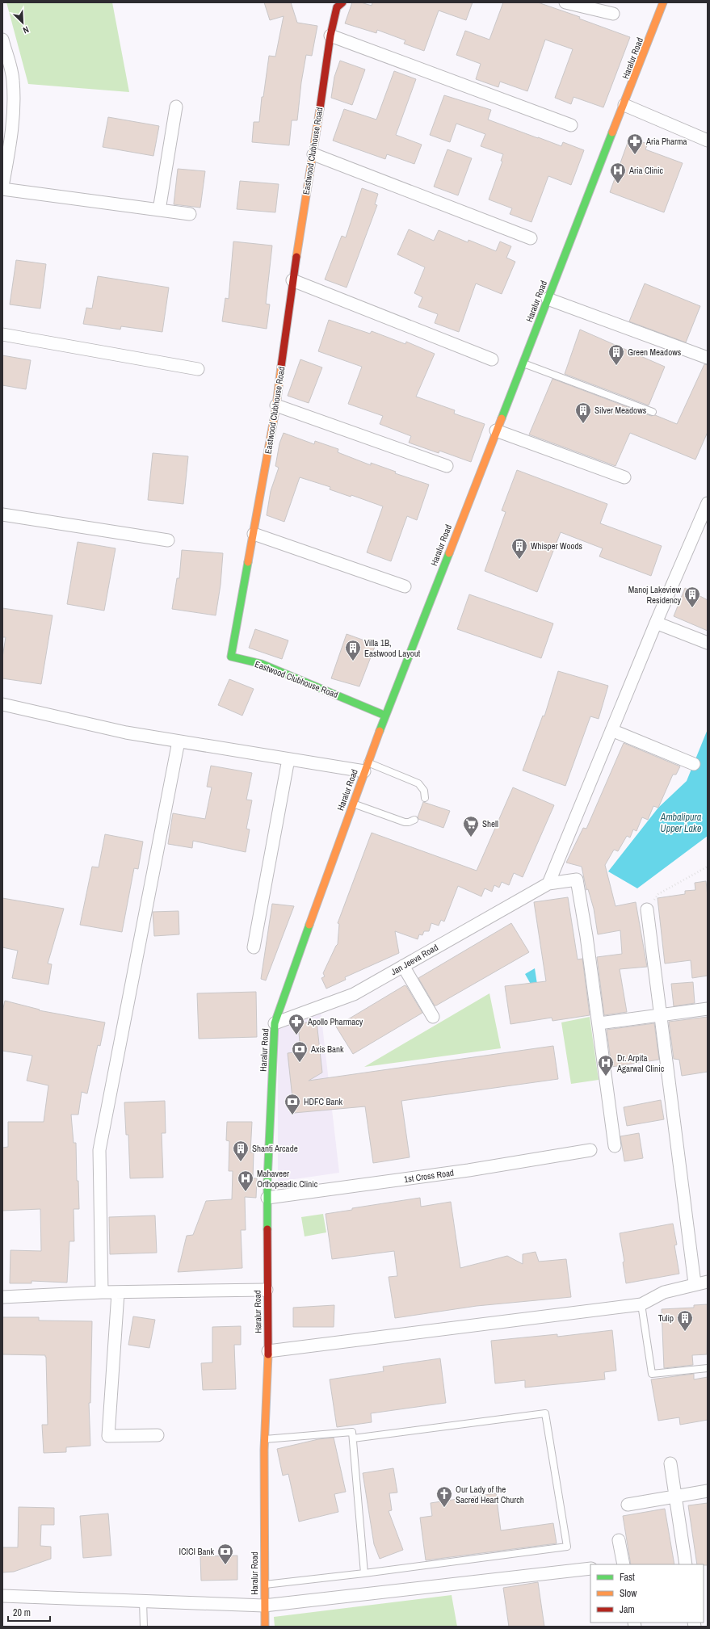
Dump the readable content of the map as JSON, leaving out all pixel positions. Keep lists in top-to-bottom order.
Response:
{
  "streets": {
    "street": [
      "Haralur Road",
      "Eastwood Clubhouse Road",
      "Jan Jeeva Road",
      "1st Cross Road"
    ]
  },
  "crossings": [
    ["Haralur Road", "Eastwood Clubhouse Road"],
    ["Haralur Road", "Jan Jeeva Road"],
    ["Haralur Road", "1st Cross Road"]
  ],
  "water": ["Ambalipura Upper Lake"],
  "places": {
    "pharmacy": ["Aria Pharma", "Apollo Pharmacy"],
    "hospital": ["Aria Clinic", "Dr. Arpita Agarwal Clinic", "Mahaveer Orthopeadic Clinic"],
    "building": [
      "Green Meadows",
      "Silver Meadows",
      "Whisper Woods",
      "Manoj Lakeview Residency",
      "Villa 1B, Eastwood Layout",
      "Shanti Arcade",
      "Tulip"
    ],
    "supermarket": ["Shell"],
    "bank": ["Axis Bank", "HDFC Bank", "ICICI Bank"],
    "church": ["Our Lady of the Sacred Heart Church"]
  },
  "legend": ["Fast", "Slow", "Jam"],
  "scale_bar": "20 m",
  "north": "bottom right"
}
